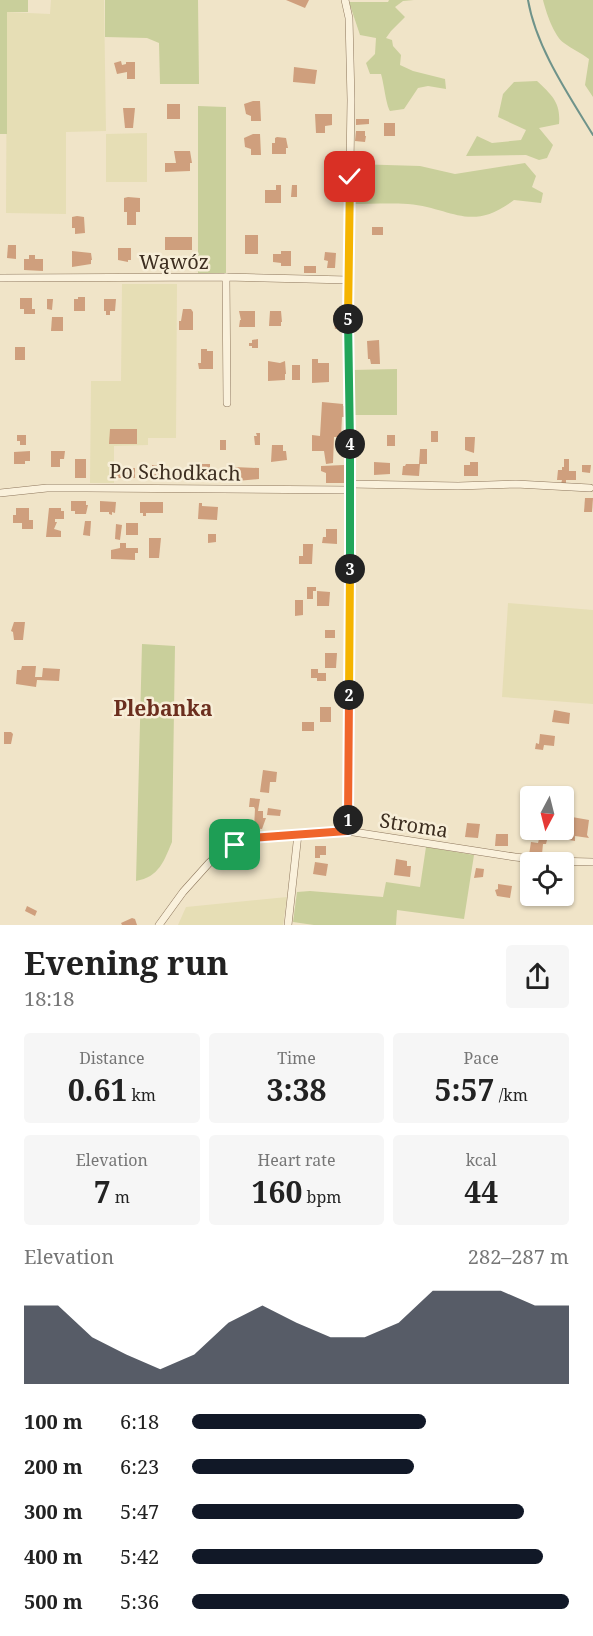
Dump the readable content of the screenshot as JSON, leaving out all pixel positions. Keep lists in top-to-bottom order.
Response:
{
  "streets": {
    "street": ["Wąwóz", "Po Schodkach", "Stroma"]
  },
  "districts": ["Plebanka"],
  "north": "bottom",
  "page": {
    "pins": [
      "5",
      "4",
      "3",
      "2",
      "1"
    ],
    "heading": ["Evening run", "18:18"],
    "stats": [
      ["Distance", "0.61 km"],
      ["Time", "3:38"],
      ["Pace", "5:57 /km"],
      ["Elevation", "7 m"],
      ["Heart rate", "160 bpm"],
      ["kcal", "44"]
    ],
    "chart": ["Elevation", "282–287 m"],
    "list": [
      {
        "name": "100 m",
        "note": "6:18"
      },
      {
        "name": "200 m",
        "note": "6:23"
      },
      {
        "name": "300 m",
        "note": "5:47"
      },
      {
        "name": "400 m",
        "note": "5:42"
      },
      {
        "name": "500 m",
        "note": "5:36"
      }
    ]
  }
}
